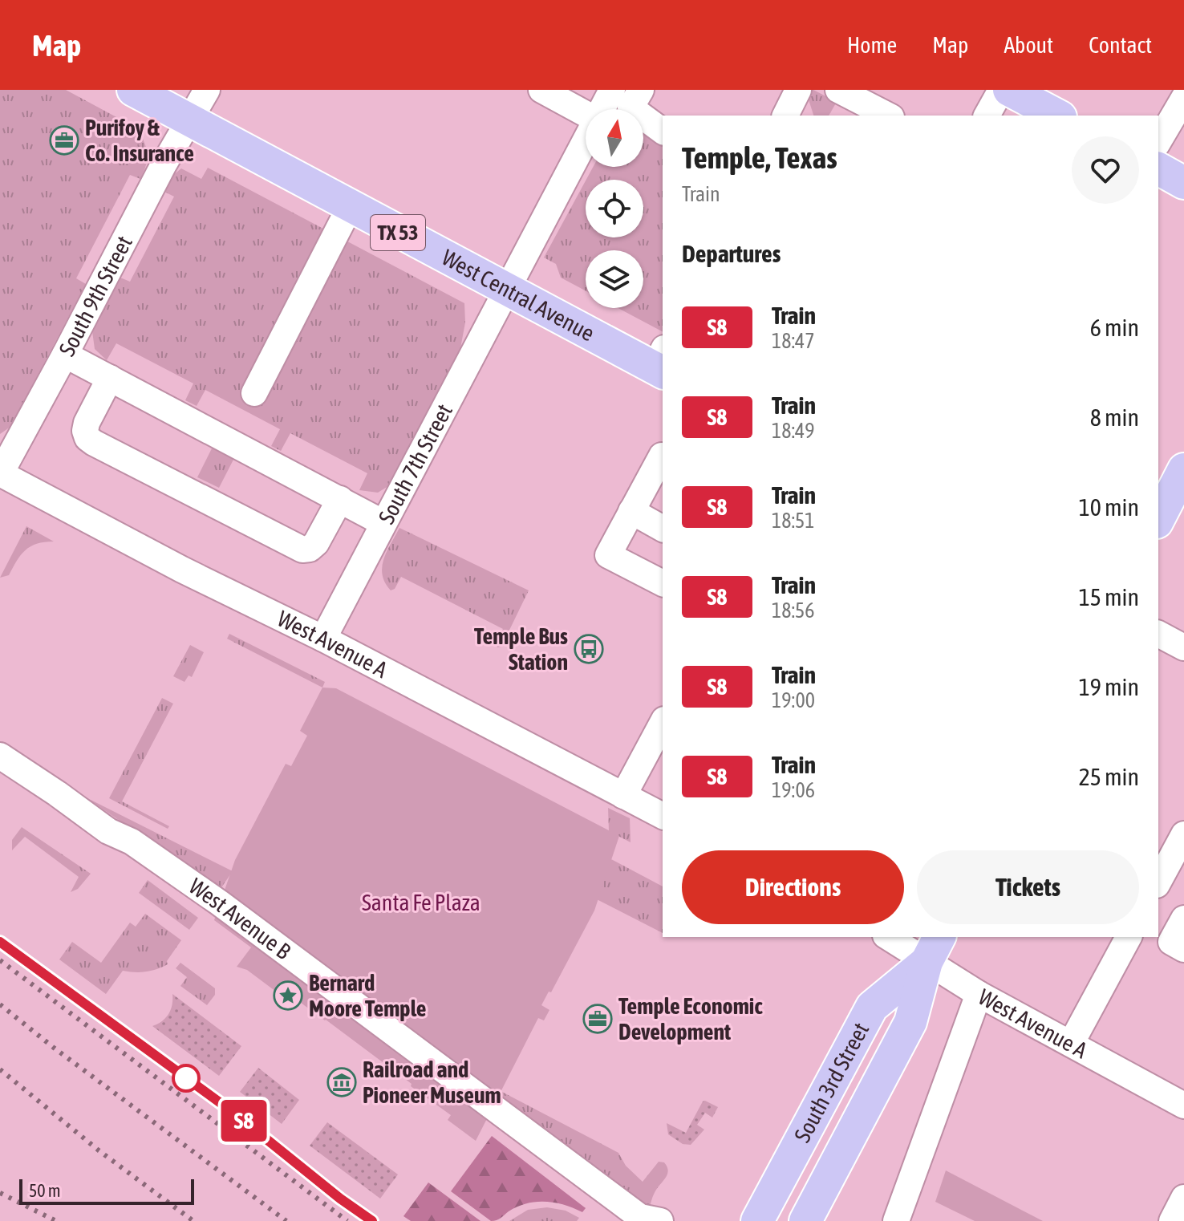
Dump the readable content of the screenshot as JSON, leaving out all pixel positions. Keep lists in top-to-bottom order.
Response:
{
  "streets": {
    "main road": ["TX 53", "West Central Avenue", "South 3rd Street"],
    "street": [
      "South 9th Street",
      "South 7th Street",
      "West Avenue A",
      "West Avenue B"
    ]
  },
  "crossings": [
    ["West Central Avenue", "South 9th Street"],
    ["West Central Avenue", "South 7th Street"],
    ["South 9th Street", "West Avenue A"],
    ["South 7th Street", "West Avenue A"],
    ["West Avenue A", "South 3rd Street"]
  ],
  "parks": ["Santa Fe Plaza"],
  "places": {
    "office": ["Purifoy & Co. Insurance", "Temple Economic Development"],
    "bus stop": ["Temple Bus Station"],
    "place": ["Bernard Moore Temple"],
    "museum": ["Railroad and Pioneer Museum"]
  },
  "scale_bar": "50 m",
  "north": "top",
  "page": {
    "header": "Map",
    "nav": [
      "Home",
      "Map",
      "About",
      "Contact"
    ],
    "on_map": "S8",
    "heading": [
      ["Temple, Texas", "Train"],
      "Departures"
    ],
    "list": [
      {
        "mark": "S8",
        "name": "Train",
        "note": "18:47",
        "value": "6 min"
      },
      {
        "mark": "S8",
        "name": "Train",
        "note": "18:49",
        "value": "8 min"
      },
      {
        "mark": "S8",
        "name": "Train",
        "note": "18:51",
        "value": "10 min"
      },
      {
        "mark": "S8",
        "name": "Train",
        "note": "18:56",
        "value": "15 min"
      },
      {
        "mark": "S8",
        "name": "Train",
        "note": "19:00",
        "value": "19 min"
      },
      {
        "mark": "S8",
        "name": "Train",
        "note": "19:06",
        "value": "25 min"
      }
    ],
    "buttons": ["Directions", "Tickets"],
    "scale": "50 m"
  }
}
